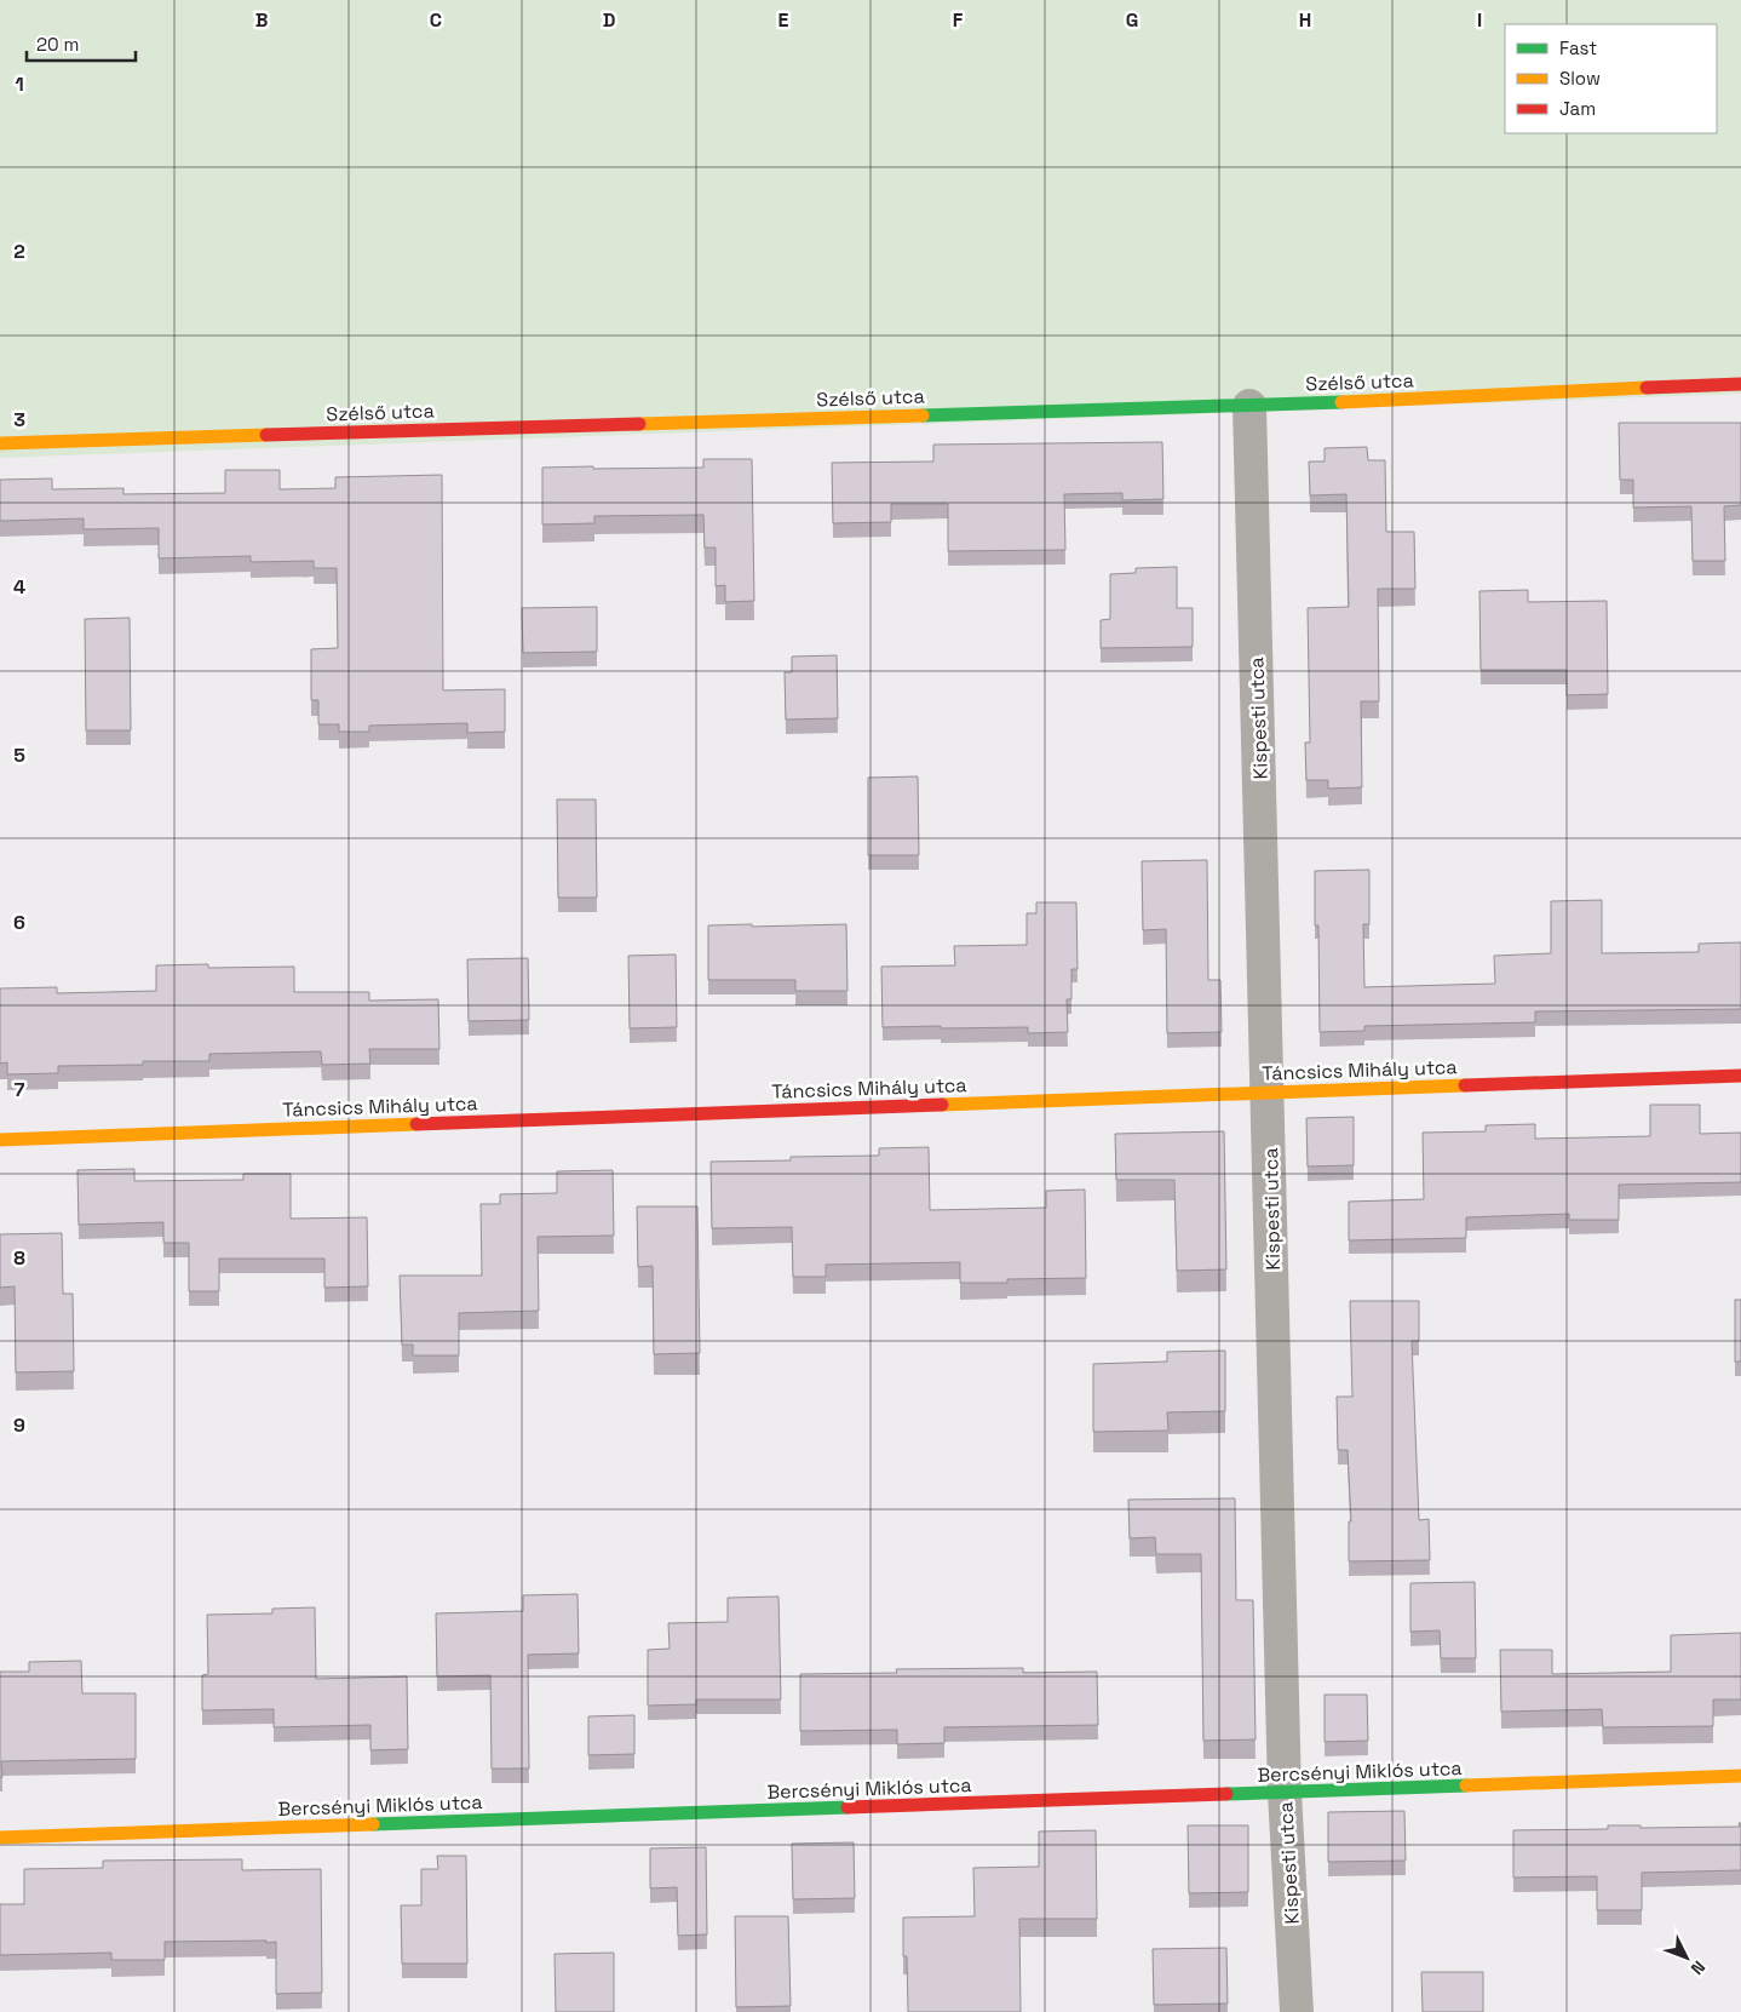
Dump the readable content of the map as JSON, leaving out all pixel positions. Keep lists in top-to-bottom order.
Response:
{
  "streets": {
    "street": [
      "Szélső utca",
      "Kispesti utca",
      "Táncsics Mihály utca",
      "Bercsényi Miklós utca"
    ]
  },
  "crossings": [
    ["Szélső utca", "Kispesti utca"],
    ["Kispesti utca", "Táncsics Mihály utca"],
    ["Kispesti utca", "Bercsényi Miklós utca"]
  ],
  "legend": ["Fast", "Slow", "Jam"],
  "scale_bar": "20 m",
  "north": "bottom right",
  "grid": {
    "columns": [
      "B",
      "C",
      "D",
      "E",
      "F",
      "G",
      "H",
      "I"
    ],
    "rows": [
      "1",
      "2",
      "3",
      "4",
      "5",
      "6",
      "7",
      "8",
      "9"
    ]
  }
}
